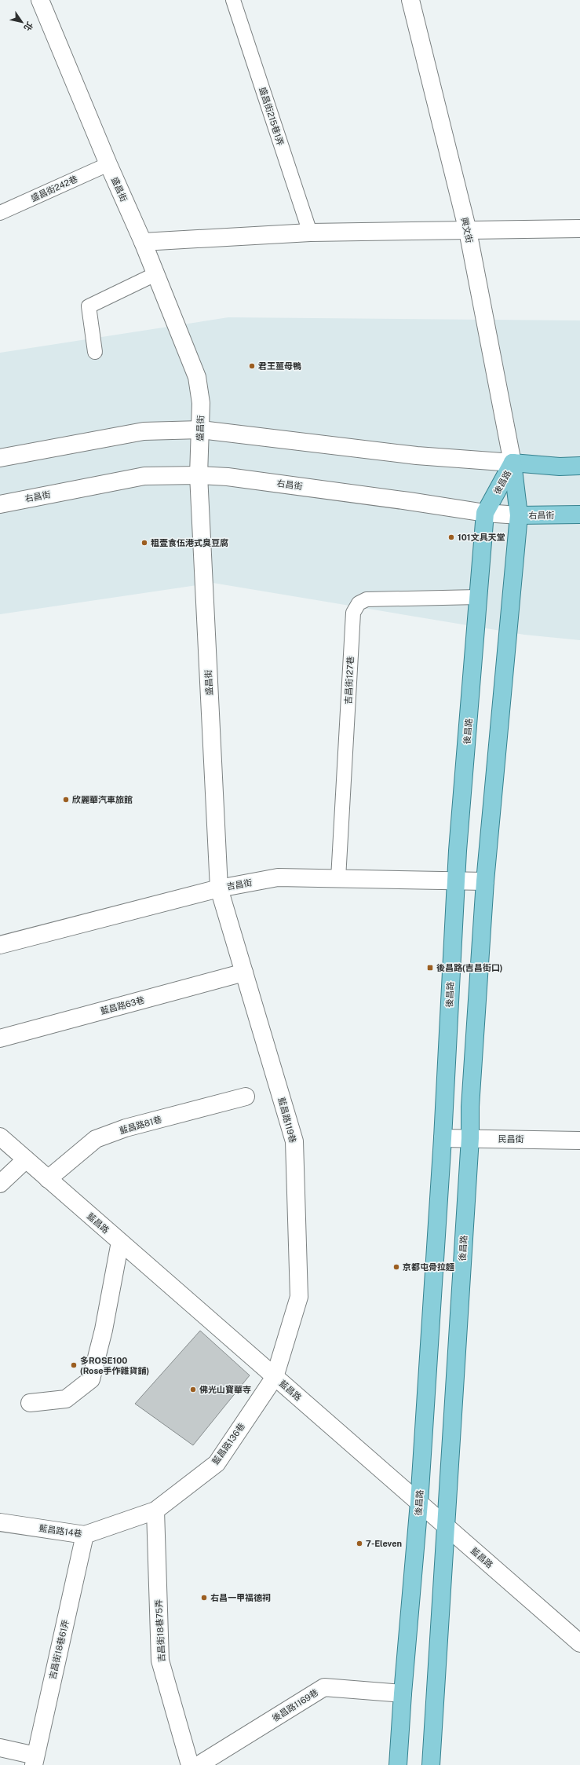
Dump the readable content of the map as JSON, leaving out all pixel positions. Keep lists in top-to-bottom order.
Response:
{
  "streets": {
    "main road": ["後昌路", "右昌街"],
    "street": [
      "盛昌街",
      "興文街",
      "吉昌街",
      "藍昌路63巷",
      "藍昌路119巷",
      "藍昌路81巷",
      "民昌街",
      "藍昌路",
      "藍昌路136巷",
      "藍昌路14巷",
      "吉昌街18巷75弄",
      "吉昌街18巷61弄",
      "後昌路1169巷"
    ],
    "lane": ["盛昌街215巷1弄", "盛昌街242巷", "吉昌街127巷"]
  },
  "crossings": [
    ["盛昌街242巷", "盛昌街"],
    ["盛昌街", "右昌街"],
    ["盛昌街", "吉昌街"],
    ["盛昌街", "藍昌路119巷"],
    ["興文街", "後昌路"],
    ["後昌路", "右昌街"],
    ["後昌路", "吉昌街127巷"],
    ["後昌路", "吉昌街"],
    ["後昌路", "民昌街"],
    ["後昌路", "藍昌路"],
    ["後昌路", "後昌路1169巷"],
    ["吉昌街127巷", "吉昌街"],
    ["吉昌街", "藍昌路119巷"],
    ["藍昌路63巷", "藍昌路119巷"],
    ["藍昌路119巷", "藍昌路"],
    ["藍昌路119巷", "藍昌路136巷"],
    ["藍昌路81巷", "藍昌路"],
    ["藍昌路", "藍昌路136巷"],
    ["藍昌路136巷", "藍昌路14巷"],
    ["藍昌路136巷", "吉昌街18巷75弄"],
    ["藍昌路14巷", "吉昌街18巷75弄"],
    ["藍昌路14巷", "吉昌街18巷61弄"]
  ],
  "places": {
    "other": [
      "君王薑母鴨",
      "101文具天堂",
      "粗壹食伍港式臭豆腐",
      "欣麗華汽車旅館",
      "京都屯骨拉麵",
      "多ROSE100 (Rose手作雜貨舖)",
      "佛光山寶華寺",
      "7-Eleven",
      "右昌一甲福德祠"
    ],
    "transit": ["後昌路(吉昌街口)"]
  },
  "north": "bottom right"
}
